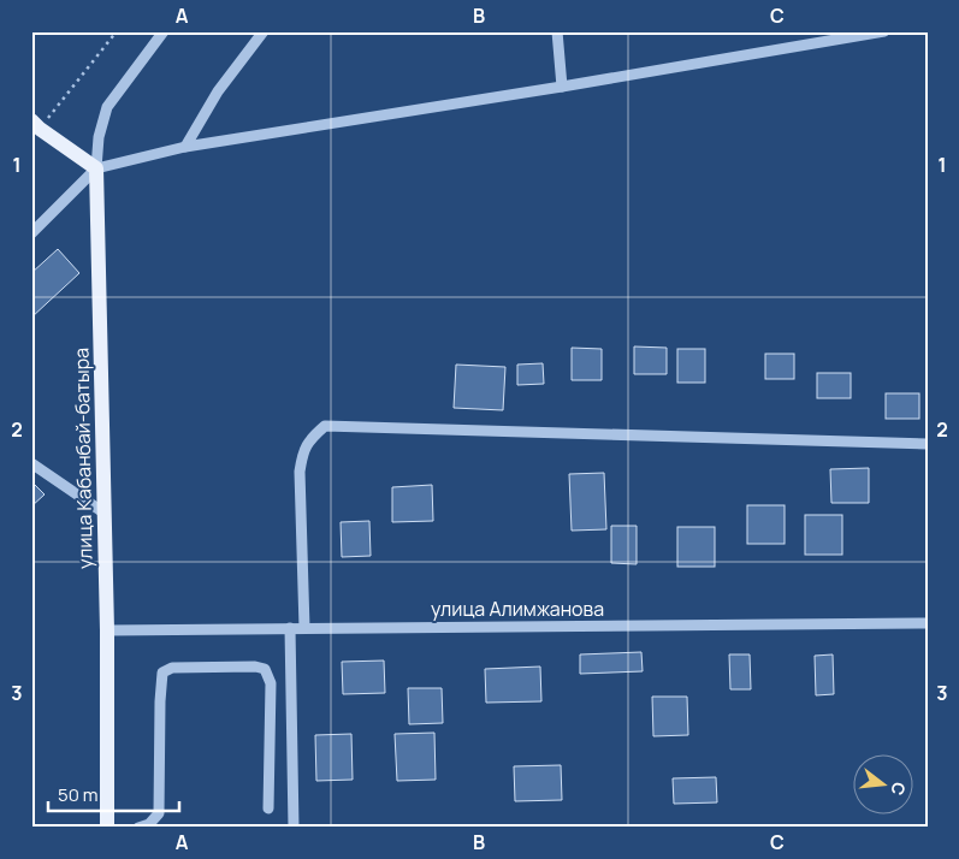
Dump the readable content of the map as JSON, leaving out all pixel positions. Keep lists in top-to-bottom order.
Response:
{
  "streets": {
    "main road": ["улица Кабанбай-батыра"],
    "street": ["улица Алимжанова"]
  },
  "crossings": [
    ["улица Кабанбай-батыра", "улица Алимжанова"]
  ],
  "scale_bar": "50 m",
  "north": "right",
  "grid": {
    "columns": ["A", "B", "C"],
    "rows": ["1", "2", "3"]
  }
}
